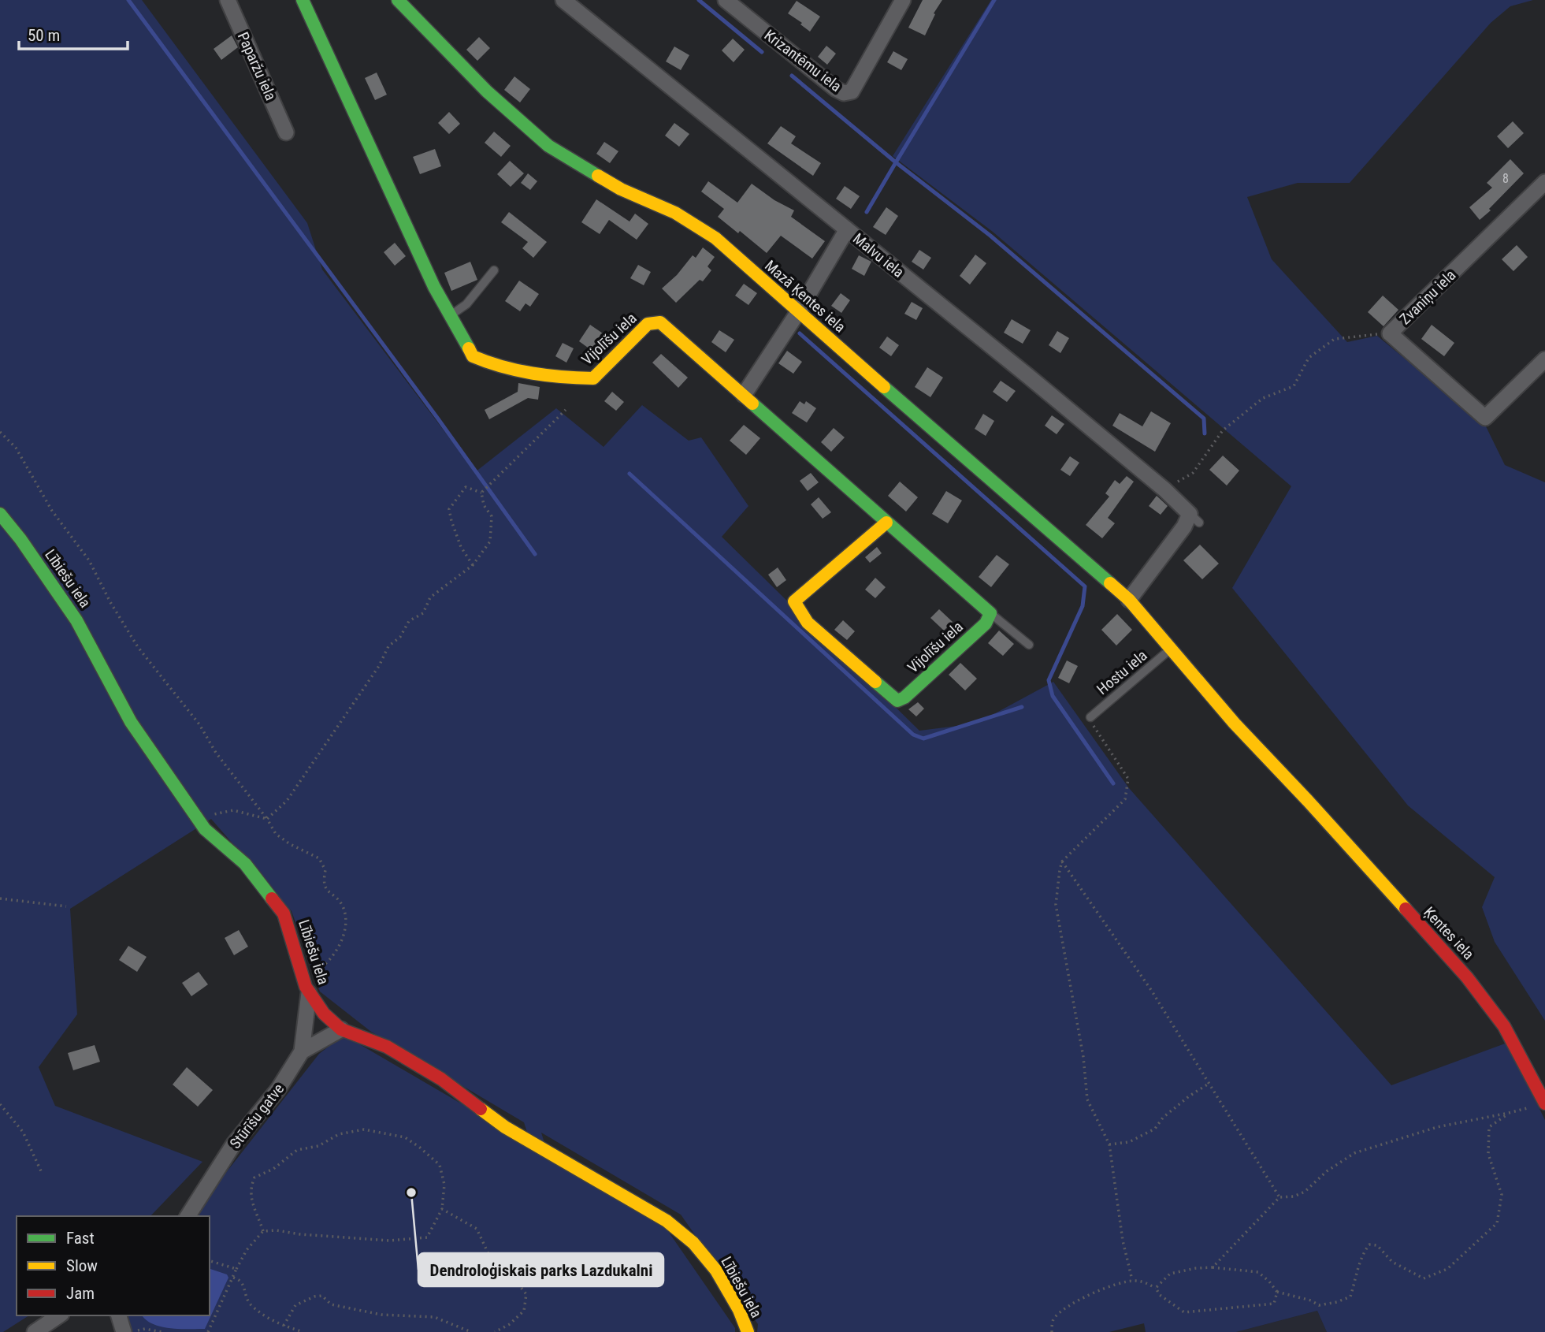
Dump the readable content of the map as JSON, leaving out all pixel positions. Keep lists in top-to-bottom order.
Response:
{
  "streets": {
    "street": [
      "Krizantēmu iela",
      "Paparžu iela",
      "Malvu iela",
      "Mazā Ķentes iela",
      "Zvaniņu iela",
      "Vijolīšu iela",
      "Lībiešu iela",
      "Ķentes iela",
      "Stūrīšu gatve"
    ],
    "lane": ["Hostu iela"]
  },
  "crossings": [
    ["Malvu iela", "Mazā Ķentes iela"],
    ["Mazā Ķentes iela", "Hostu iela"],
    ["Mazā Ķentes iela", "Ķentes iela"],
    ["Lībiešu iela", "Stūrīšu gatve"],
    ["Hostu iela", "Ķentes iela"]
  ],
  "places": ["Dendroloģiskais parks Lazdukalni"],
  "house_numbers": ["8"],
  "legend": ["Fast", "Slow", "Jam"],
  "scale_bar": "50 m"
}
